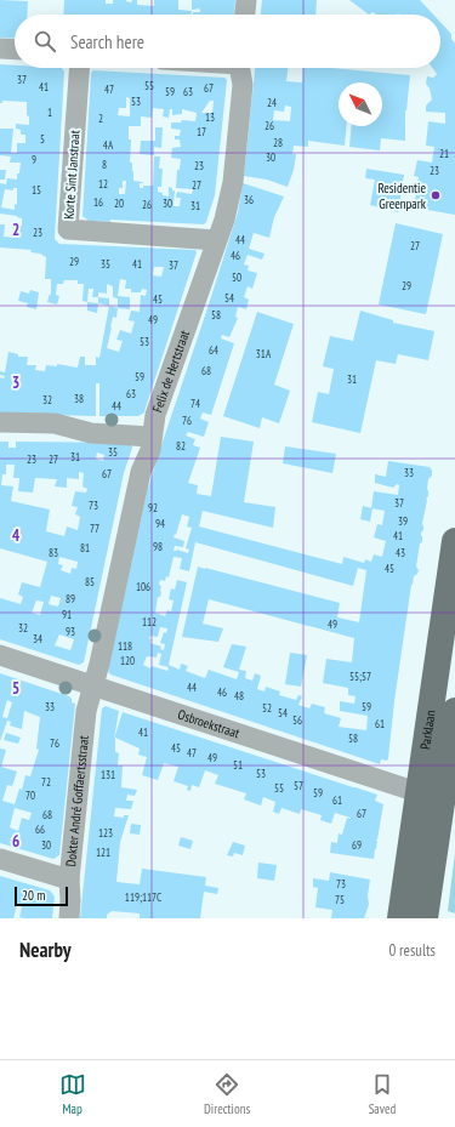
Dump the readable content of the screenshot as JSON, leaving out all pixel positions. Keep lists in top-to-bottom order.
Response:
{
  "streets": {
    "main road": ["Parklaan"],
    "street": [
      "Korte Sint Janstraat",
      "Felix de Hertstraat",
      "Osbroekstraat",
      "Dokter André Goffaertsstraat"
    ]
  },
  "crossings": [
    ["Korte Sint Janstraat", "Felix de Hertstraat"],
    ["Felix de Hertstraat", "Osbroekstraat"],
    ["Felix de Hertstraat", "Dokter André Goffaertsstraat"],
    ["Osbroekstraat", "Parklaan"],
    ["Osbroekstraat", "Dokter André Goffaertsstraat"]
  ],
  "places": ["Residentie Greenpark"],
  "house_numbers": [
    "37",
    "55",
    "41",
    "67",
    "47",
    "59",
    "63",
    "53",
    "24",
    "1",
    "13",
    "2",
    "26",
    "17",
    "5",
    "28",
    "4A",
    "21",
    "30",
    "9",
    "8",
    "23",
    "23",
    "12",
    "27",
    "15",
    "36",
    "16",
    "20",
    "30",
    "26",
    "31",
    "23",
    "44",
    "27",
    "46",
    "29",
    "35",
    "41",
    "37",
    "50",
    "29",
    "54",
    "45",
    "58",
    "49",
    "53",
    "64",
    "31A",
    "68",
    "59",
    "31",
    "63",
    "38",
    "32",
    "74",
    "44",
    "76",
    "82",
    "35",
    "31",
    "23",
    "27",
    "33",
    "67",
    "37",
    "73",
    "92",
    "39",
    "94",
    "77",
    "41",
    "98",
    "81",
    "83",
    "43",
    "45",
    "85",
    "106",
    "89",
    "91",
    "112",
    "49",
    "32",
    "93",
    "34",
    "118",
    "120",
    "55;57",
    "44",
    "46",
    "48",
    "33",
    "59",
    "52",
    "54",
    "56",
    "61",
    "41",
    "58",
    "76",
    "45",
    "47",
    "49",
    "51",
    "53",
    "131",
    "72",
    "57",
    "55",
    "59",
    "70",
    "61",
    "67",
    "68",
    "66",
    "123",
    "30",
    "69",
    "121",
    "73",
    "119;117C",
    "75"
  ],
  "scale_bar": "20 m",
  "north": "top left",
  "page": {
    "search": "Search here",
    "scale": "20 m",
    "heading": ["Nearby", "0 results"],
    "nav": ["Map", "Directions", "Saved"]
  },
  "grid": {
    "rows": [
      "2",
      "3",
      "4",
      "5",
      "6"
    ]
  }
}
